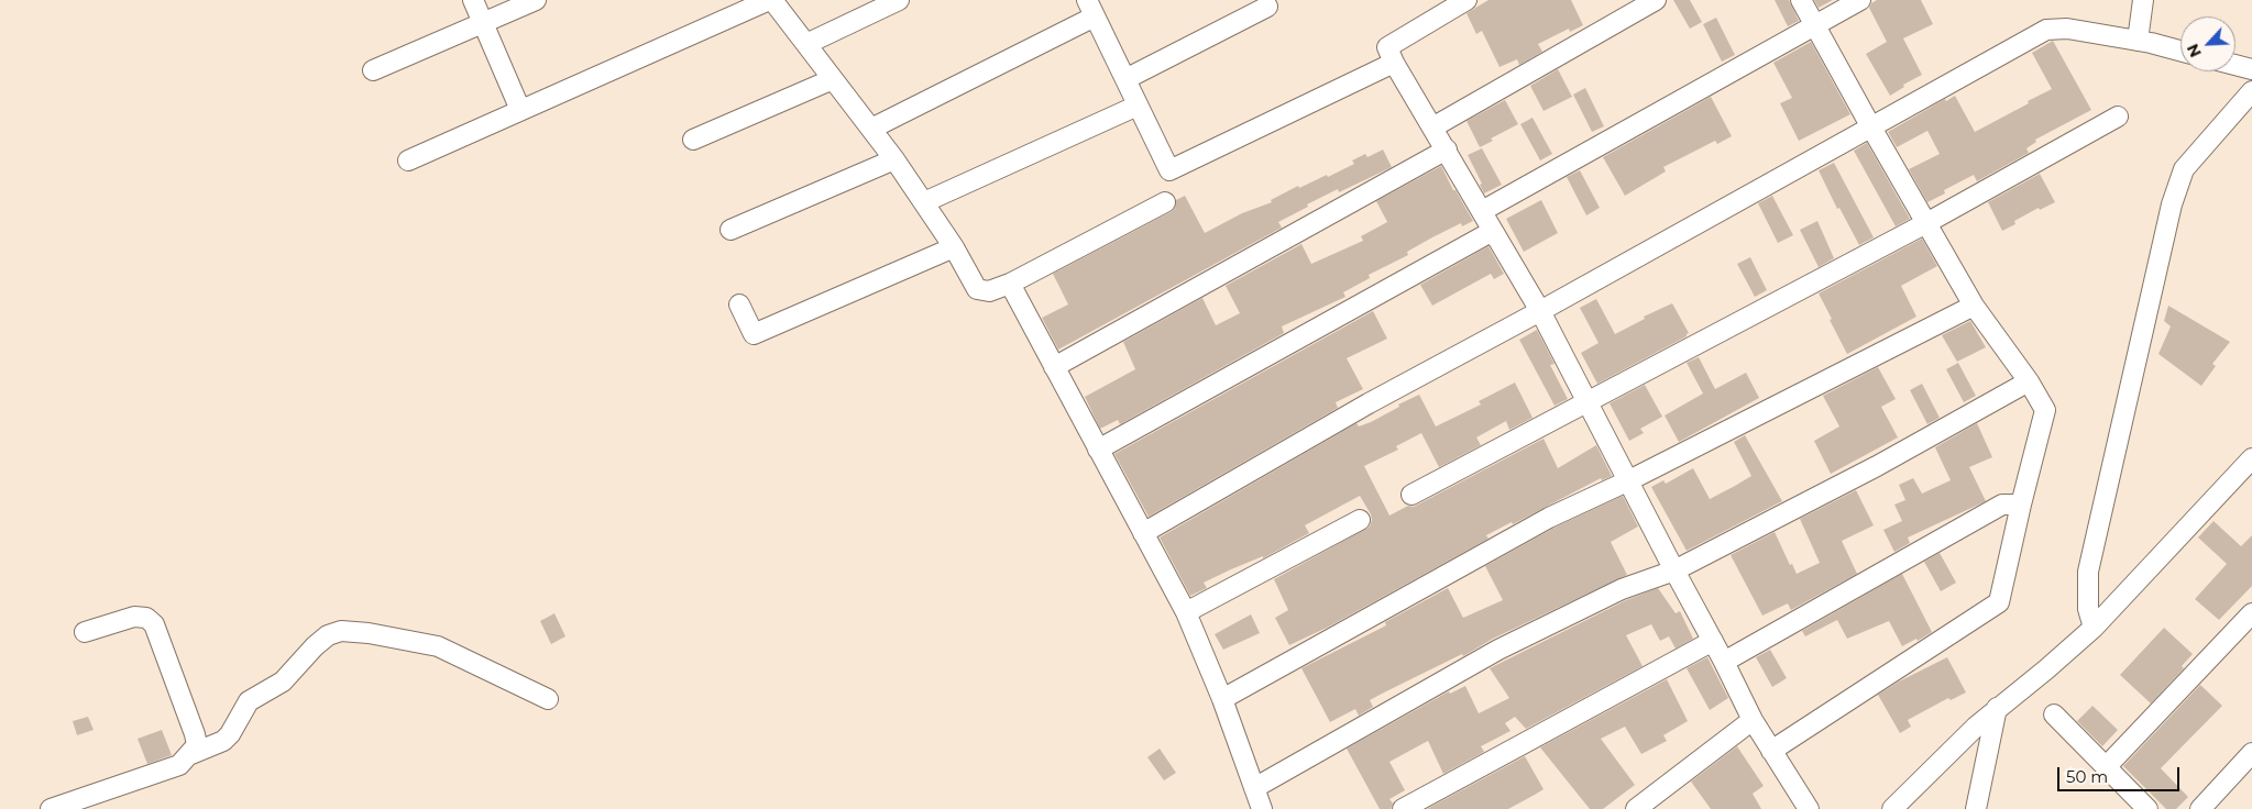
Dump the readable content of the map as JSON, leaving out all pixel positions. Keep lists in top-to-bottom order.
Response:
{
  "scale_bar": "50 m",
  "north": "bottom left"
}
